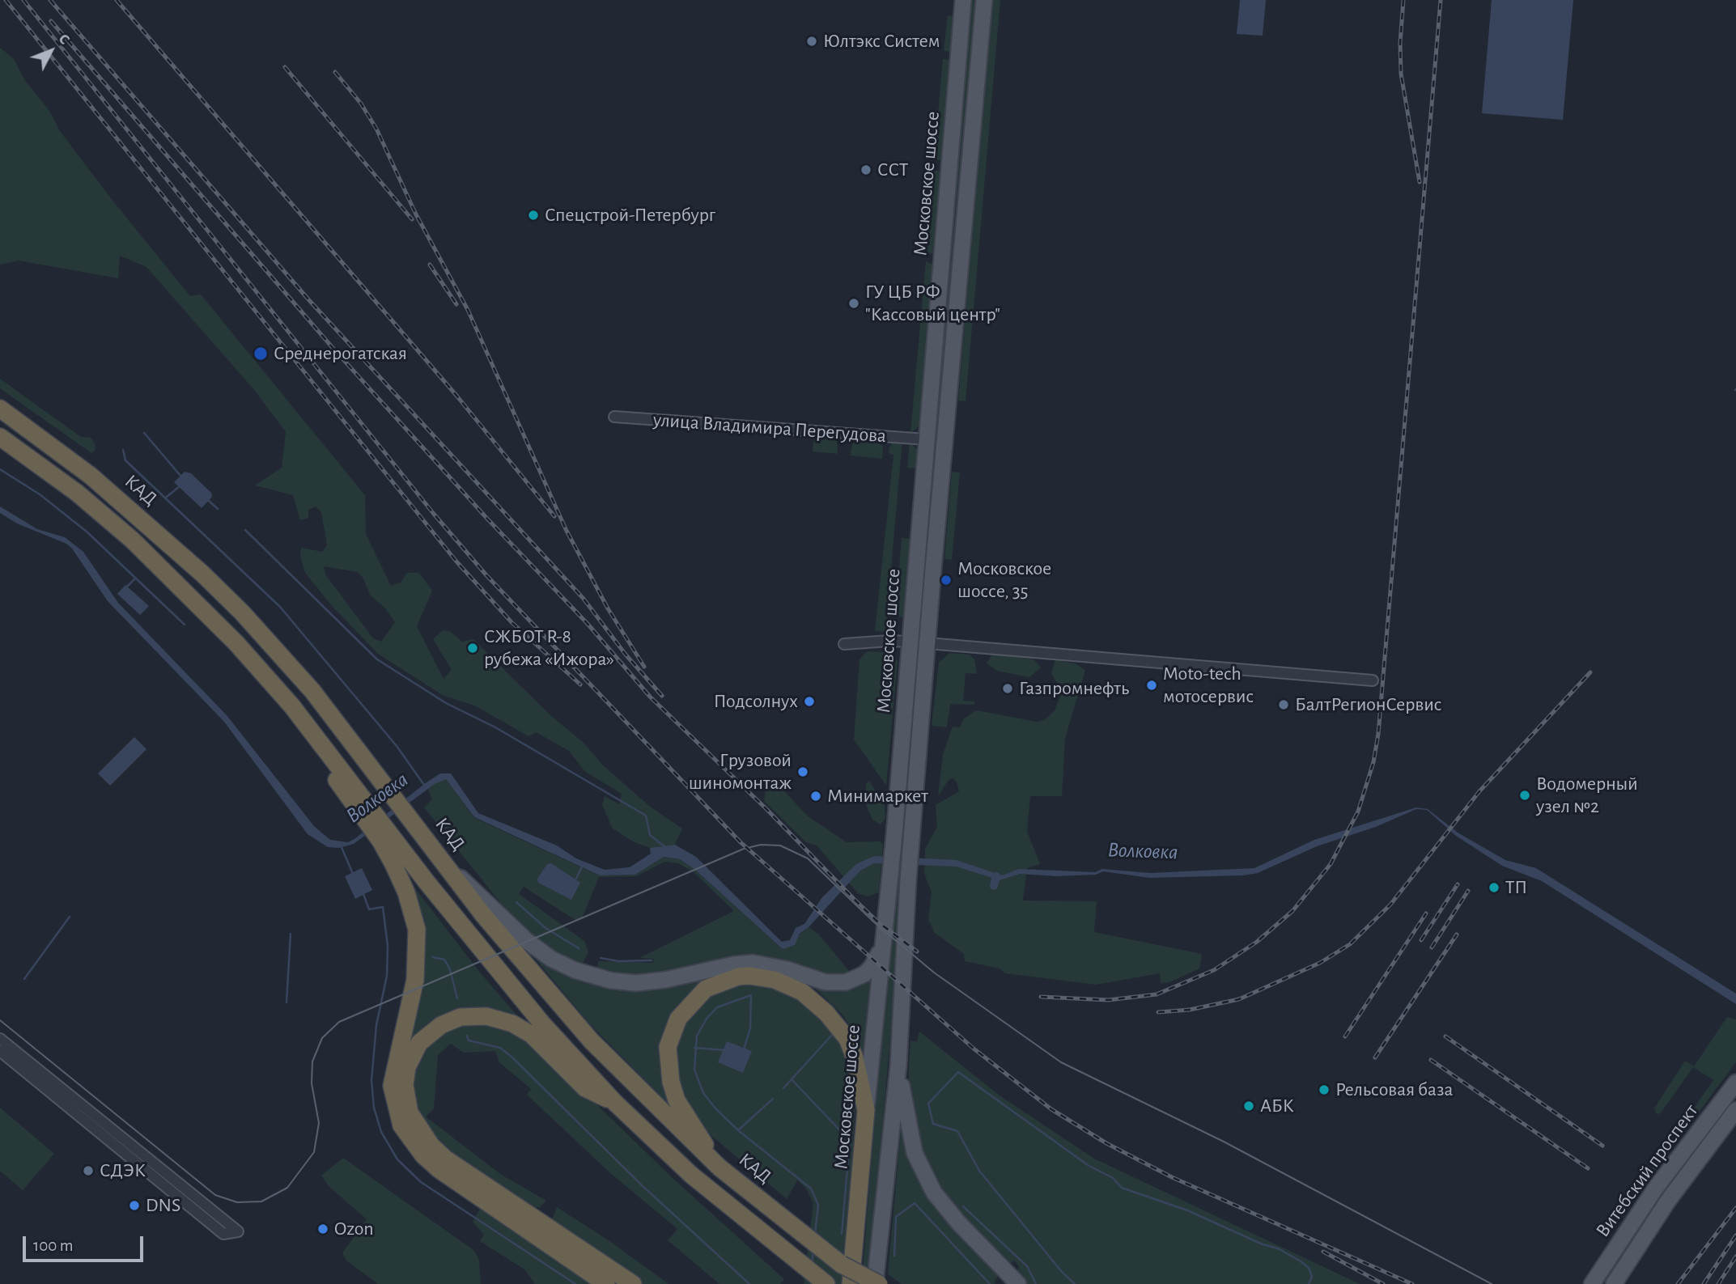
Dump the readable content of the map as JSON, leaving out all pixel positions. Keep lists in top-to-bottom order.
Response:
{
  "streets": {
    "highway": ["Московское шоссе", "КАД"],
    "main road": ["Витебский проспект"],
    "street": ["улица Владимира Перегудова"]
  },
  "crossings": [
    ["Московское шоссе", "улица Владимира Перегудова"]
  ],
  "water": ["Волковка"],
  "places": [
    "Юлтэкс Систем",
    "ССТ",
    "Спецстрой-Петербург",
    "ГУ ЦБ РФ \"Кассовый центр\"",
    "Среднерогатская",
    "Московское шоссе, 35",
    "СЖБОТ R-8 рубежа «Ижора»",
    "Moto-tech мотосервис",
    "Газпромнефть",
    "Подсолнух",
    "БалтРегионСервис",
    "Грузовой шиномонтаж",
    "Водомерный узел №2",
    "Минимаркет",
    "ТП",
    "Рельсовая база",
    "АБК",
    "СДЭК",
    "DNS",
    "Ozon"
  ],
  "scale_bar": "100 m",
  "north": "top right"
}
